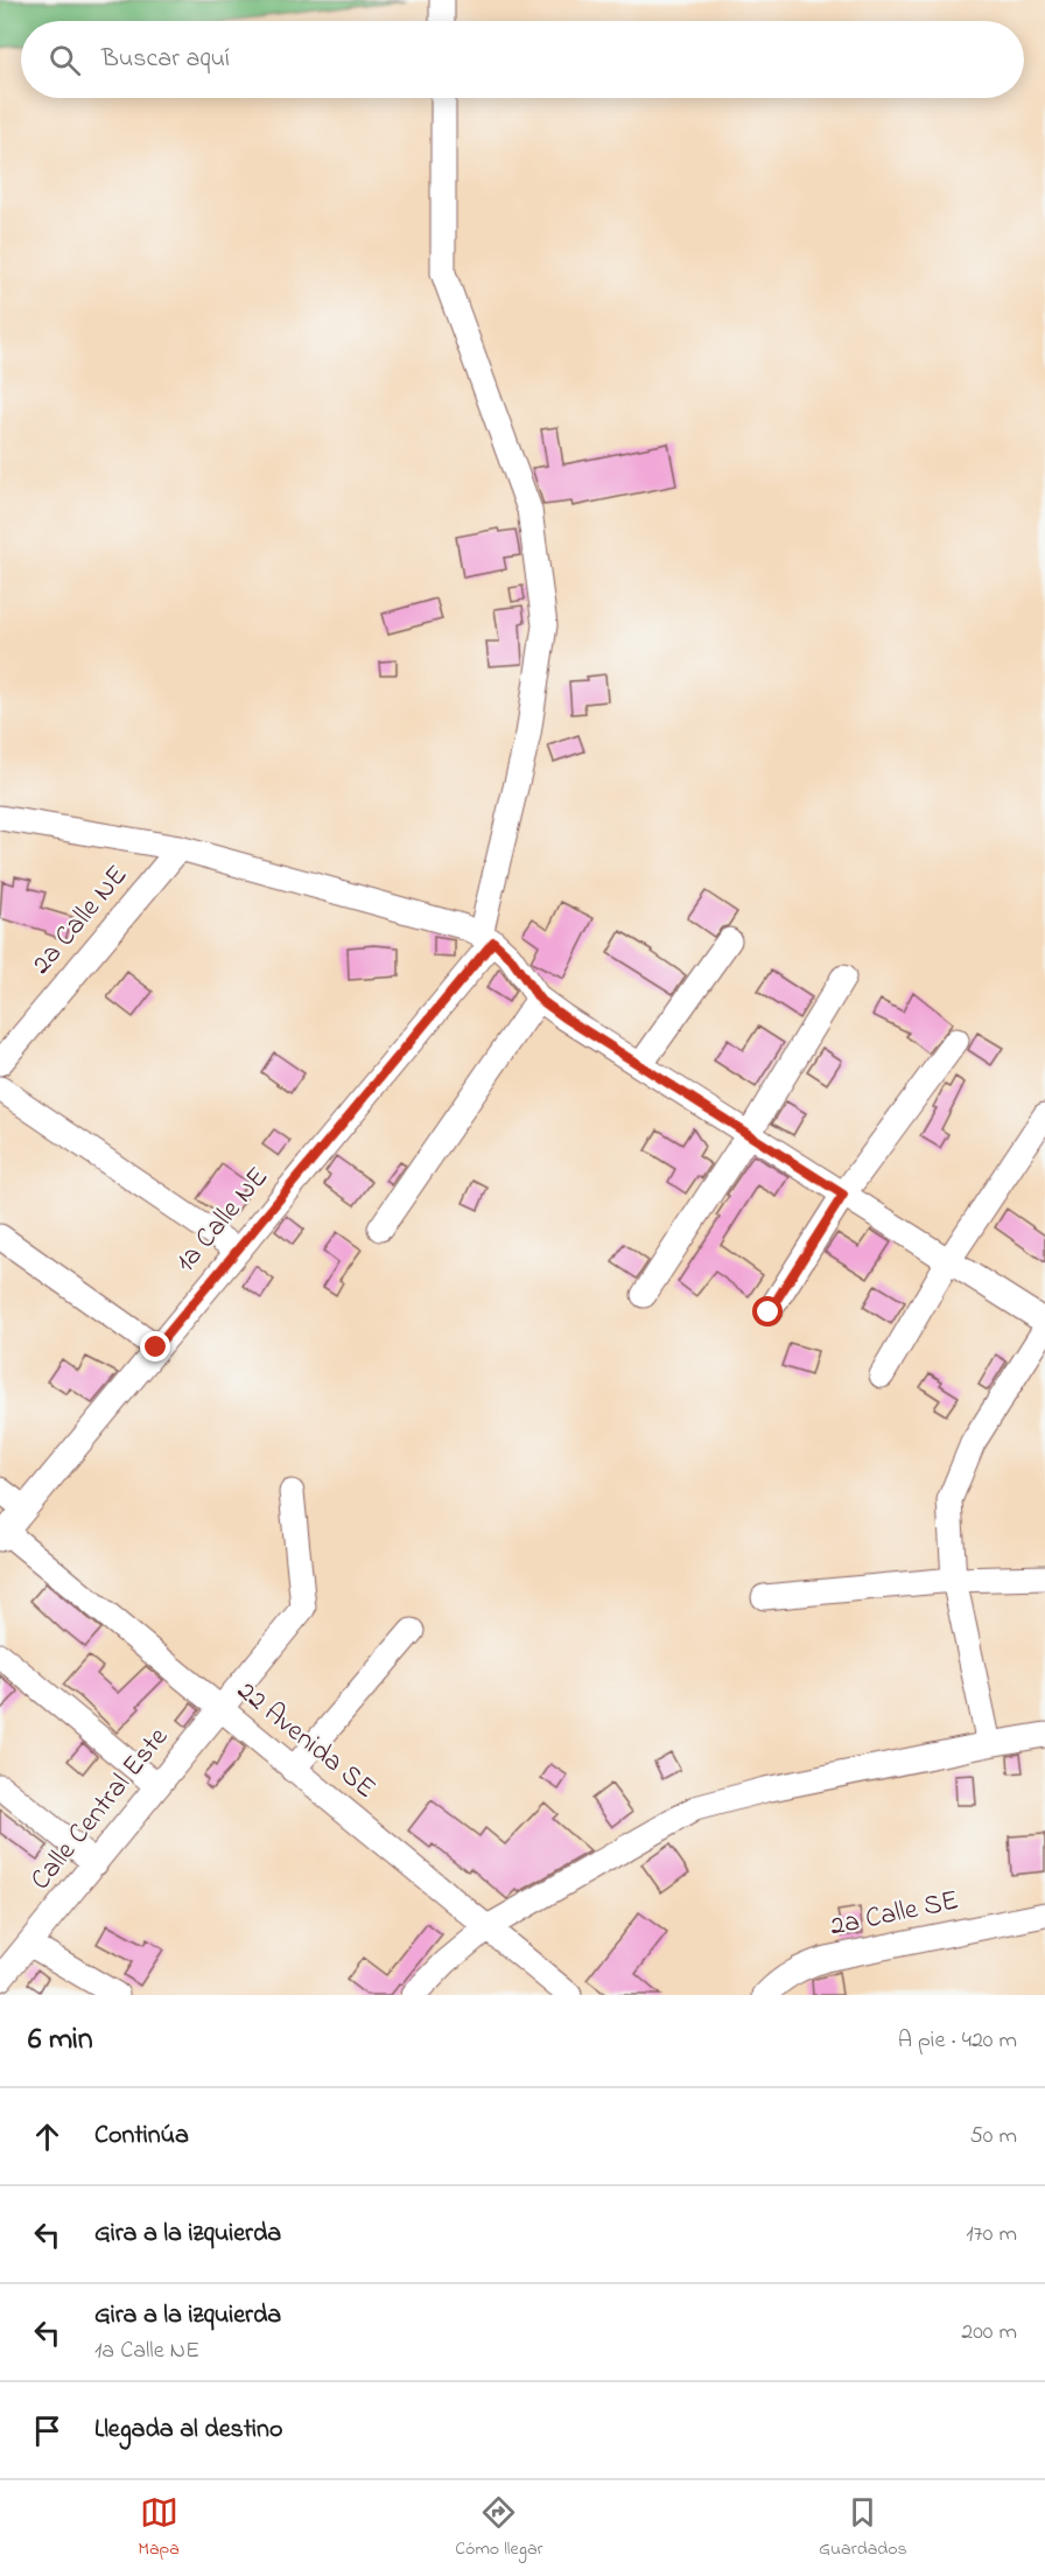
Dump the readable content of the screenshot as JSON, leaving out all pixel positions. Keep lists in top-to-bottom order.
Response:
{
  "streets": {
    "street": [
      "2a Calle NE",
      "1a Calle NE",
      "22 Avenida SE",
      "Calle Central Este",
      "2a Calle SE"
    ]
  },
  "crossings": [
    ["1a Calle NE", "22 Avenida SE"],
    ["22 Avenida SE", "Calle Central Este"]
  ],
  "page": {
    "search": "Buscar aquí",
    "heading": ["6 min", "A pie · 420 m"],
    "list": [
      ["Continúa", "50 m"],
      ["Gira a la izquierda", "170 m"],
      ["Gira a la izquierda", "1a Calle NE", "200 m"],
      "Llegada al destino"
    ],
    "nav": ["Mapa", "Cómo llegar", "Guardados"]
  }
}
